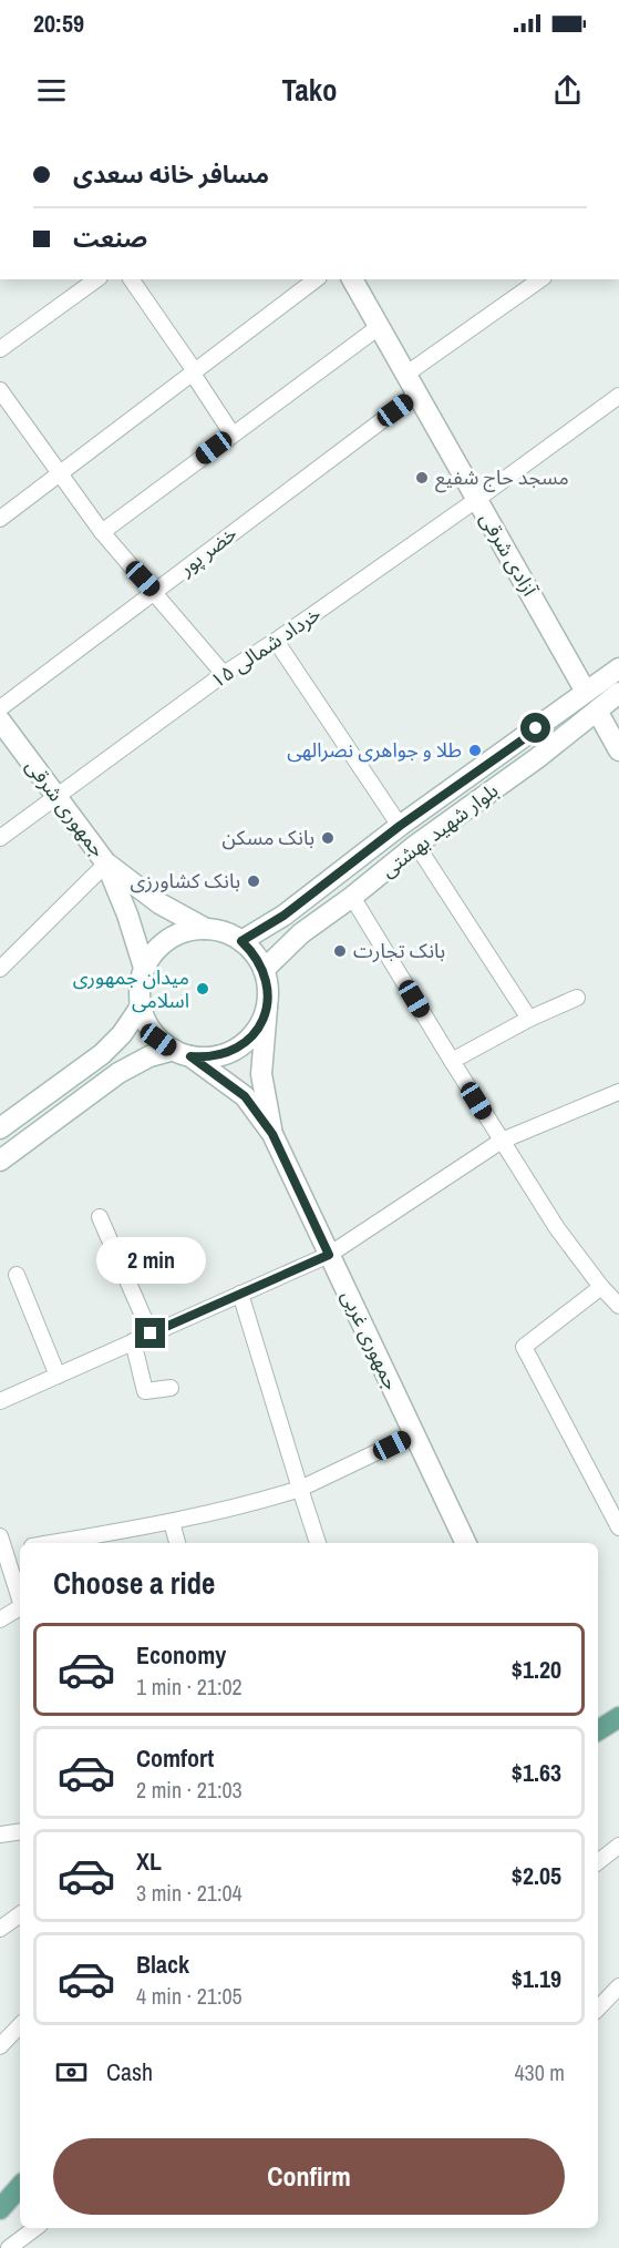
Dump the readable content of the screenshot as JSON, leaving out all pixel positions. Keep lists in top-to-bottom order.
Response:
{
  "streets": {
    "main road": [
      "آزادی شرقی",
      "جمهوری شرقی",
      "بلوار شهید بهشتی",
      "جمهوری غربی"
    ],
    "street": ["خضر پور", "۱۵ خرداد شمالی"]
  },
  "crossings": [
    ["خضر پور", "آزادی شرقی"],
    ["آزادی شرقی", "۱۵ خرداد شمالی"],
    ["آزادی شرقی", "بلوار شهید بهشتی"],
    ["۱۵ خرداد شمالی", "جمهوری شرقی"]
  ],
  "places": [
    "مسجد حاج شفیع",
    "طلا و جواهری نصرالهی",
    "بانک مسکن",
    "بانک کشاورزی",
    "بانک تجارت",
    "میدان جمهوری اسلامی"
  ],
  "page": {
    "status": "20:59",
    "header": "Tako",
    "banner": ["مسافر خانه سعدی", "صنعت"],
    "bubble": "2 min",
    "heading": "Choose a ride",
    "list": [
      {
        "name": "Economy",
        "note": "1 min · 21:02",
        "value": "$1.20"
      },
      {
        "name": "Comfort",
        "note": "2 min · 21:03",
        "value": "$1.63"
      },
      {
        "name": "XL",
        "note": "3 min · 21:04",
        "value": "$2.05"
      },
      {
        "name": "Black",
        "note": "4 min · 21:05",
        "value": "$1.19"
      }
    ],
    "pay": ["Cash", "430 m"],
    "buttons": "Confirm"
  }
}
